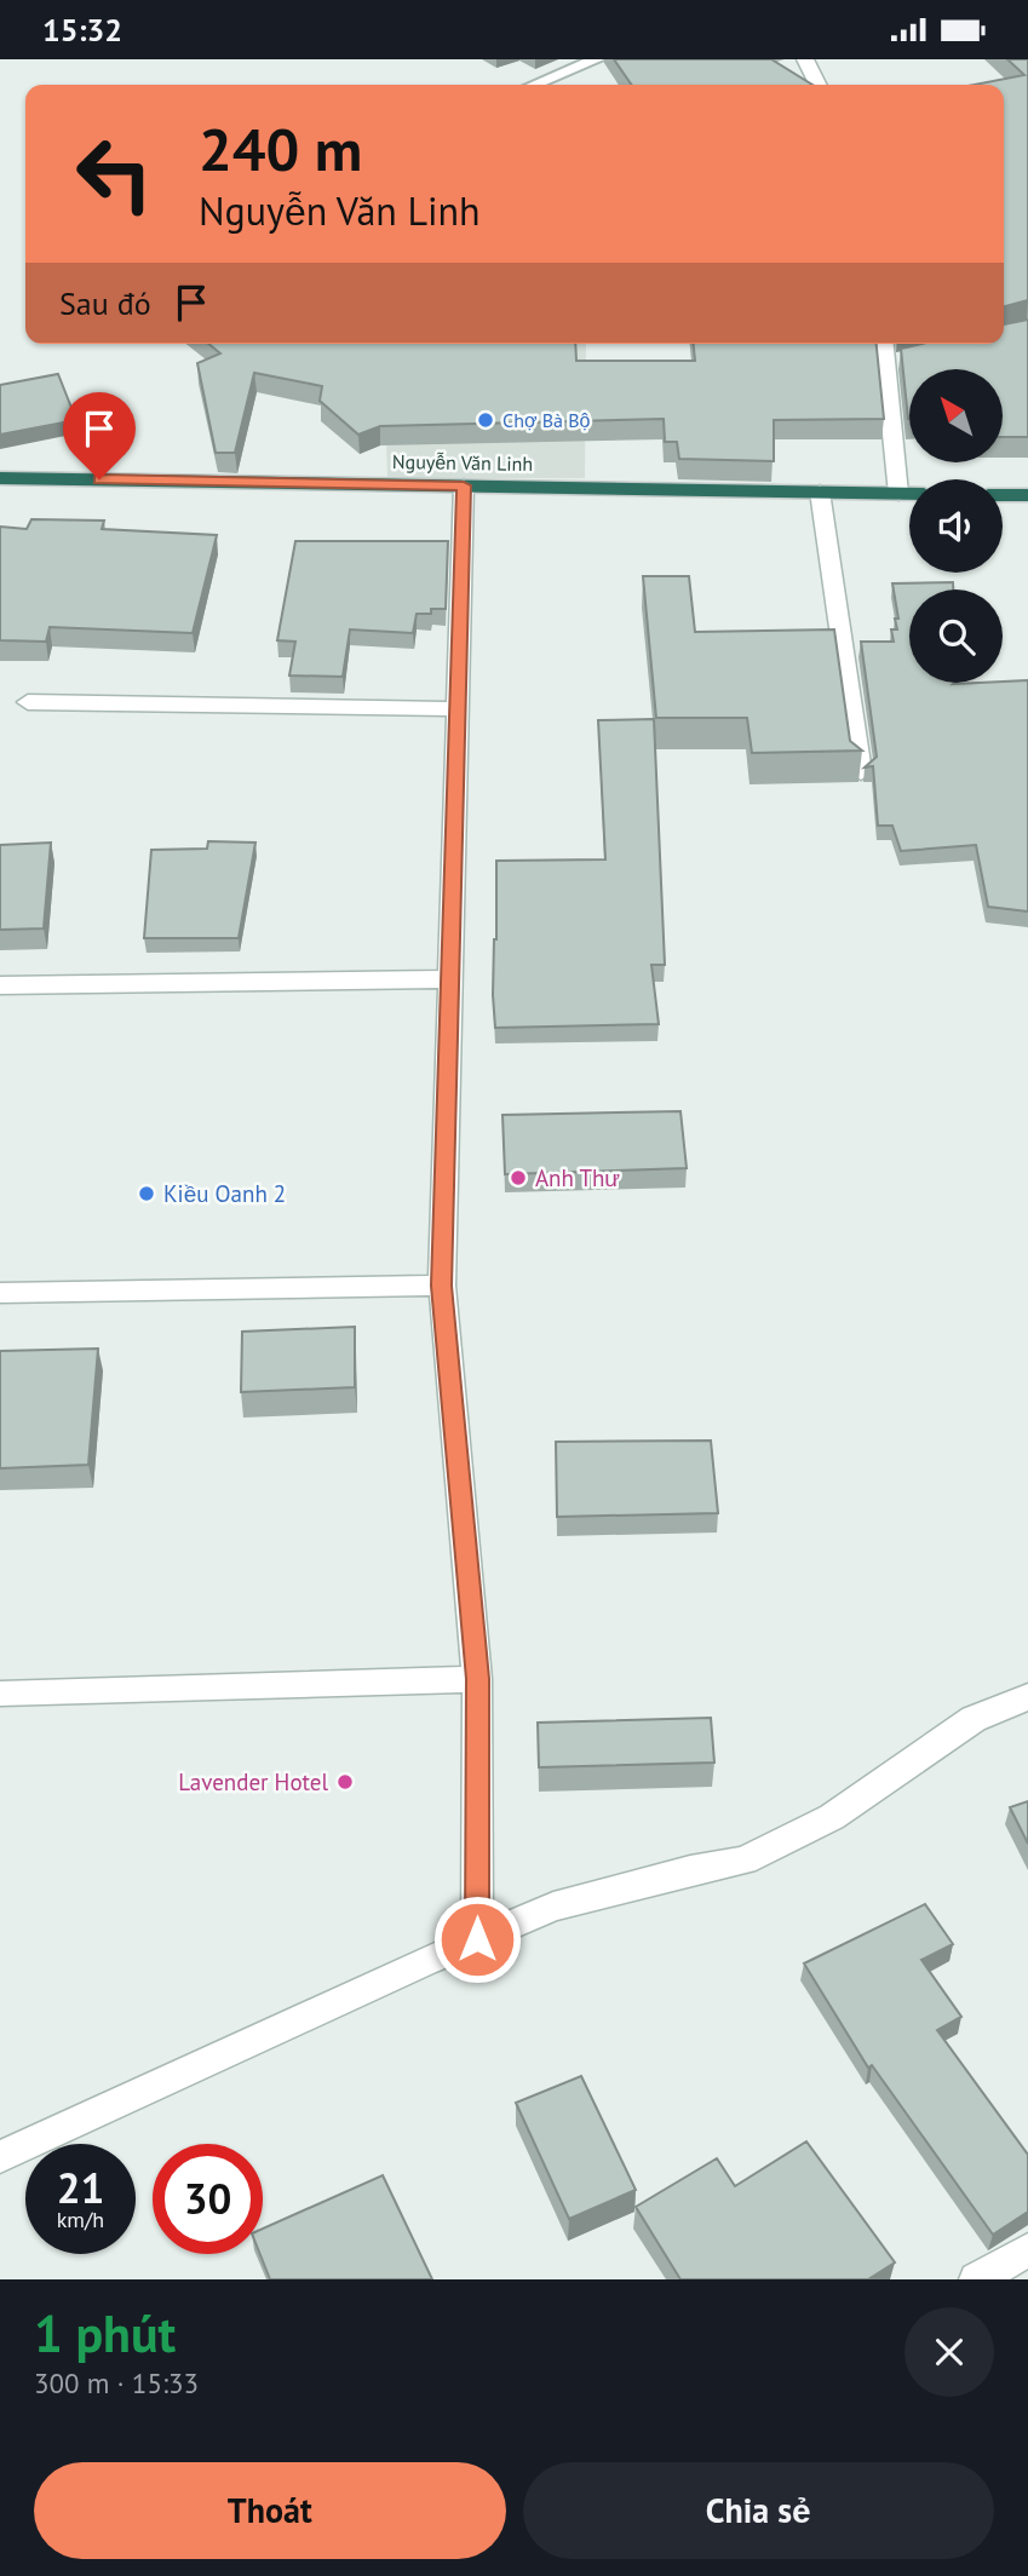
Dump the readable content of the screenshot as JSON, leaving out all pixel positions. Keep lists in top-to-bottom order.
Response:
{
  "streets": {
    "highway": ["Nguyễn Văn Linh"]
  },
  "places": [
    "Chợ Bà Bộ",
    "Anh Thư",
    "Kiều Oanh 2",
    "Lavender Hotel"
  ],
  "north": "top left",
  "page": {
    "status": "15:32",
    "turn": ["240 m", "Nguyễn Văn Linh"],
    "then": "Sau đó",
    "speed": "21 km/h",
    "limit": "30",
    "heading": ["1 phút", "300 m · 15:33"],
    "buttons": ["Thoát", "Chia sẻ"]
  }
}
